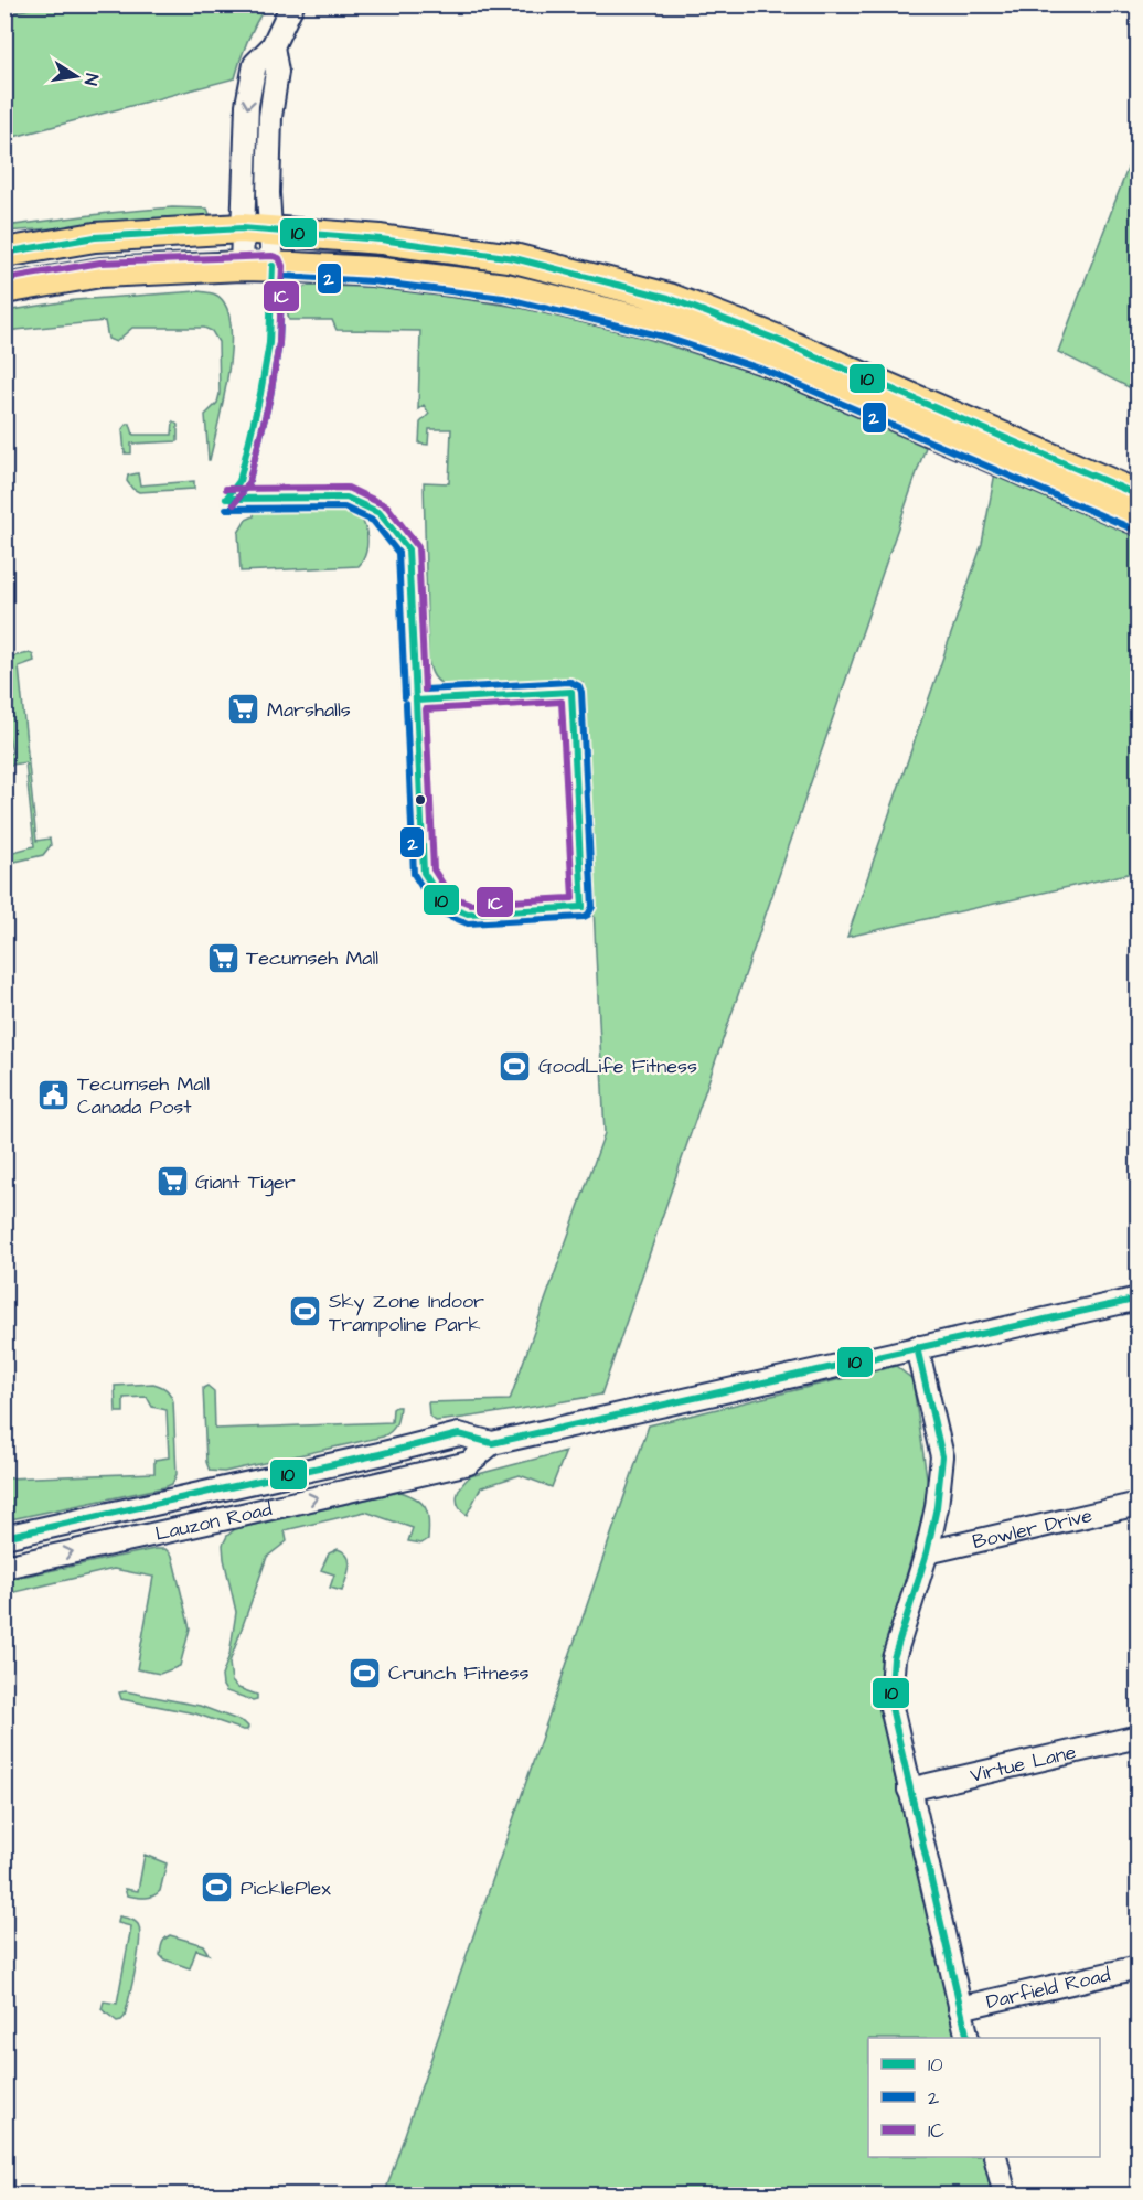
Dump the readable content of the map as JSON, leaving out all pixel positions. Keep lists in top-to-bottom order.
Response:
{
  "streets": {
    "street": [
      "Lauzon Road",
      "Bowler Drive",
      "Virtue Lane",
      "Darfield Road"
    ]
  },
  "places": {
    "supermarket": ["Marshalls", "Tecumseh Mall", "Giant Tiger"],
    "sports": [
      "GoodLife Fitness",
      "Sky Zone Indoor Trampoline Park",
      "Crunch Fitness",
      "PicklePlex"
    ],
    "public building": ["Tecumseh Mall Canada Post"]
  },
  "lines": ["transit line 10", "transit line 1C", "transit line 2"],
  "legend": ["10", "2", "1C"],
  "north": "right"
}
